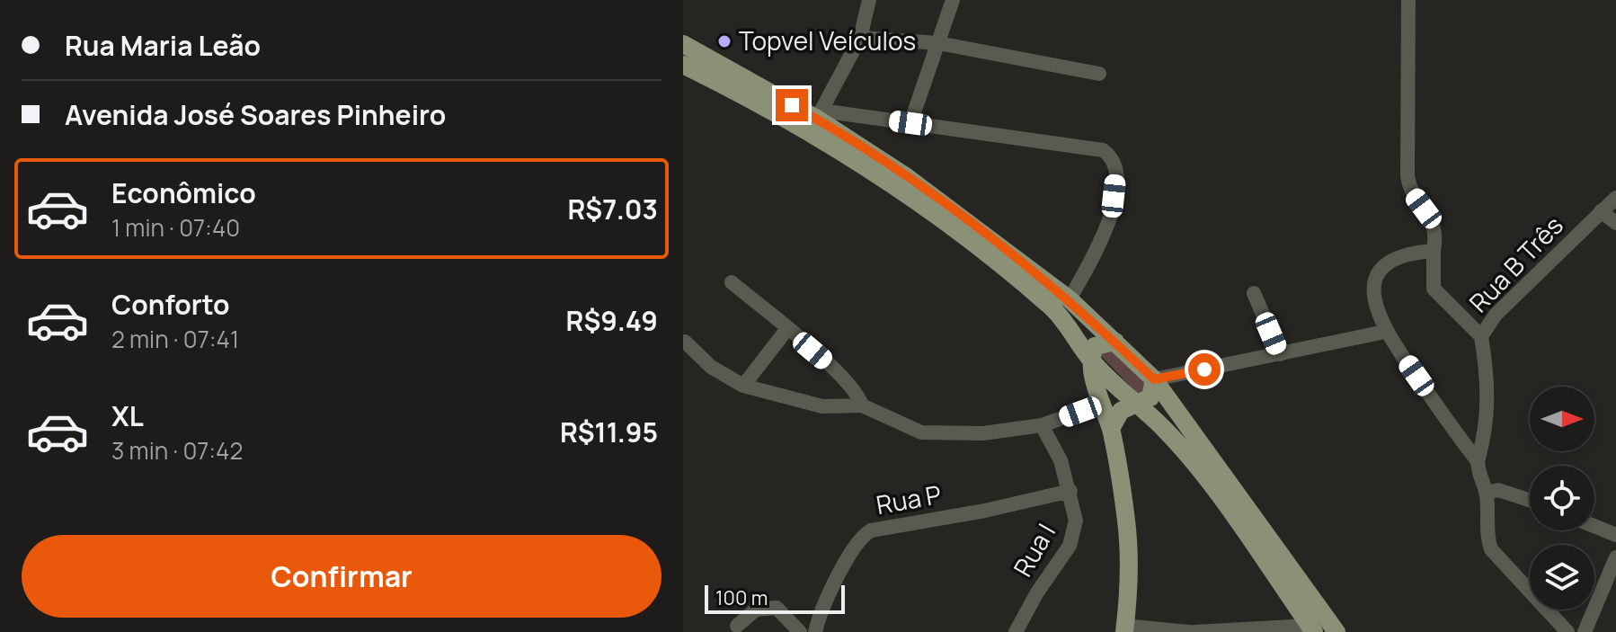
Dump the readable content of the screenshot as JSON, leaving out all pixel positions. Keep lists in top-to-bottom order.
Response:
{
  "streets": {
    "street": ["Rua B Três", "Rua P", "Rua I"]
  },
  "crossings": [
    ["Rua P", "Rua I"]
  ],
  "places": ["Topvel Veículos"],
  "scale_bar": "100 m",
  "north": "right",
  "page": {
    "banner": ["Rua Maria Leão", "Avenida José Soares Pinheiro"],
    "list": [
      {
        "name": "Econômico",
        "note": "1 min · 07:40",
        "value": "R$7.03"
      },
      {
        "name": "Conforto",
        "note": "2 min · 07:41",
        "value": "R$9.49"
      },
      {
        "name": "XL",
        "note": "3 min · 07:42",
        "value": "R$11.95"
      }
    ],
    "buttons": "Confirmar",
    "scale": "100 m"
  }
}
